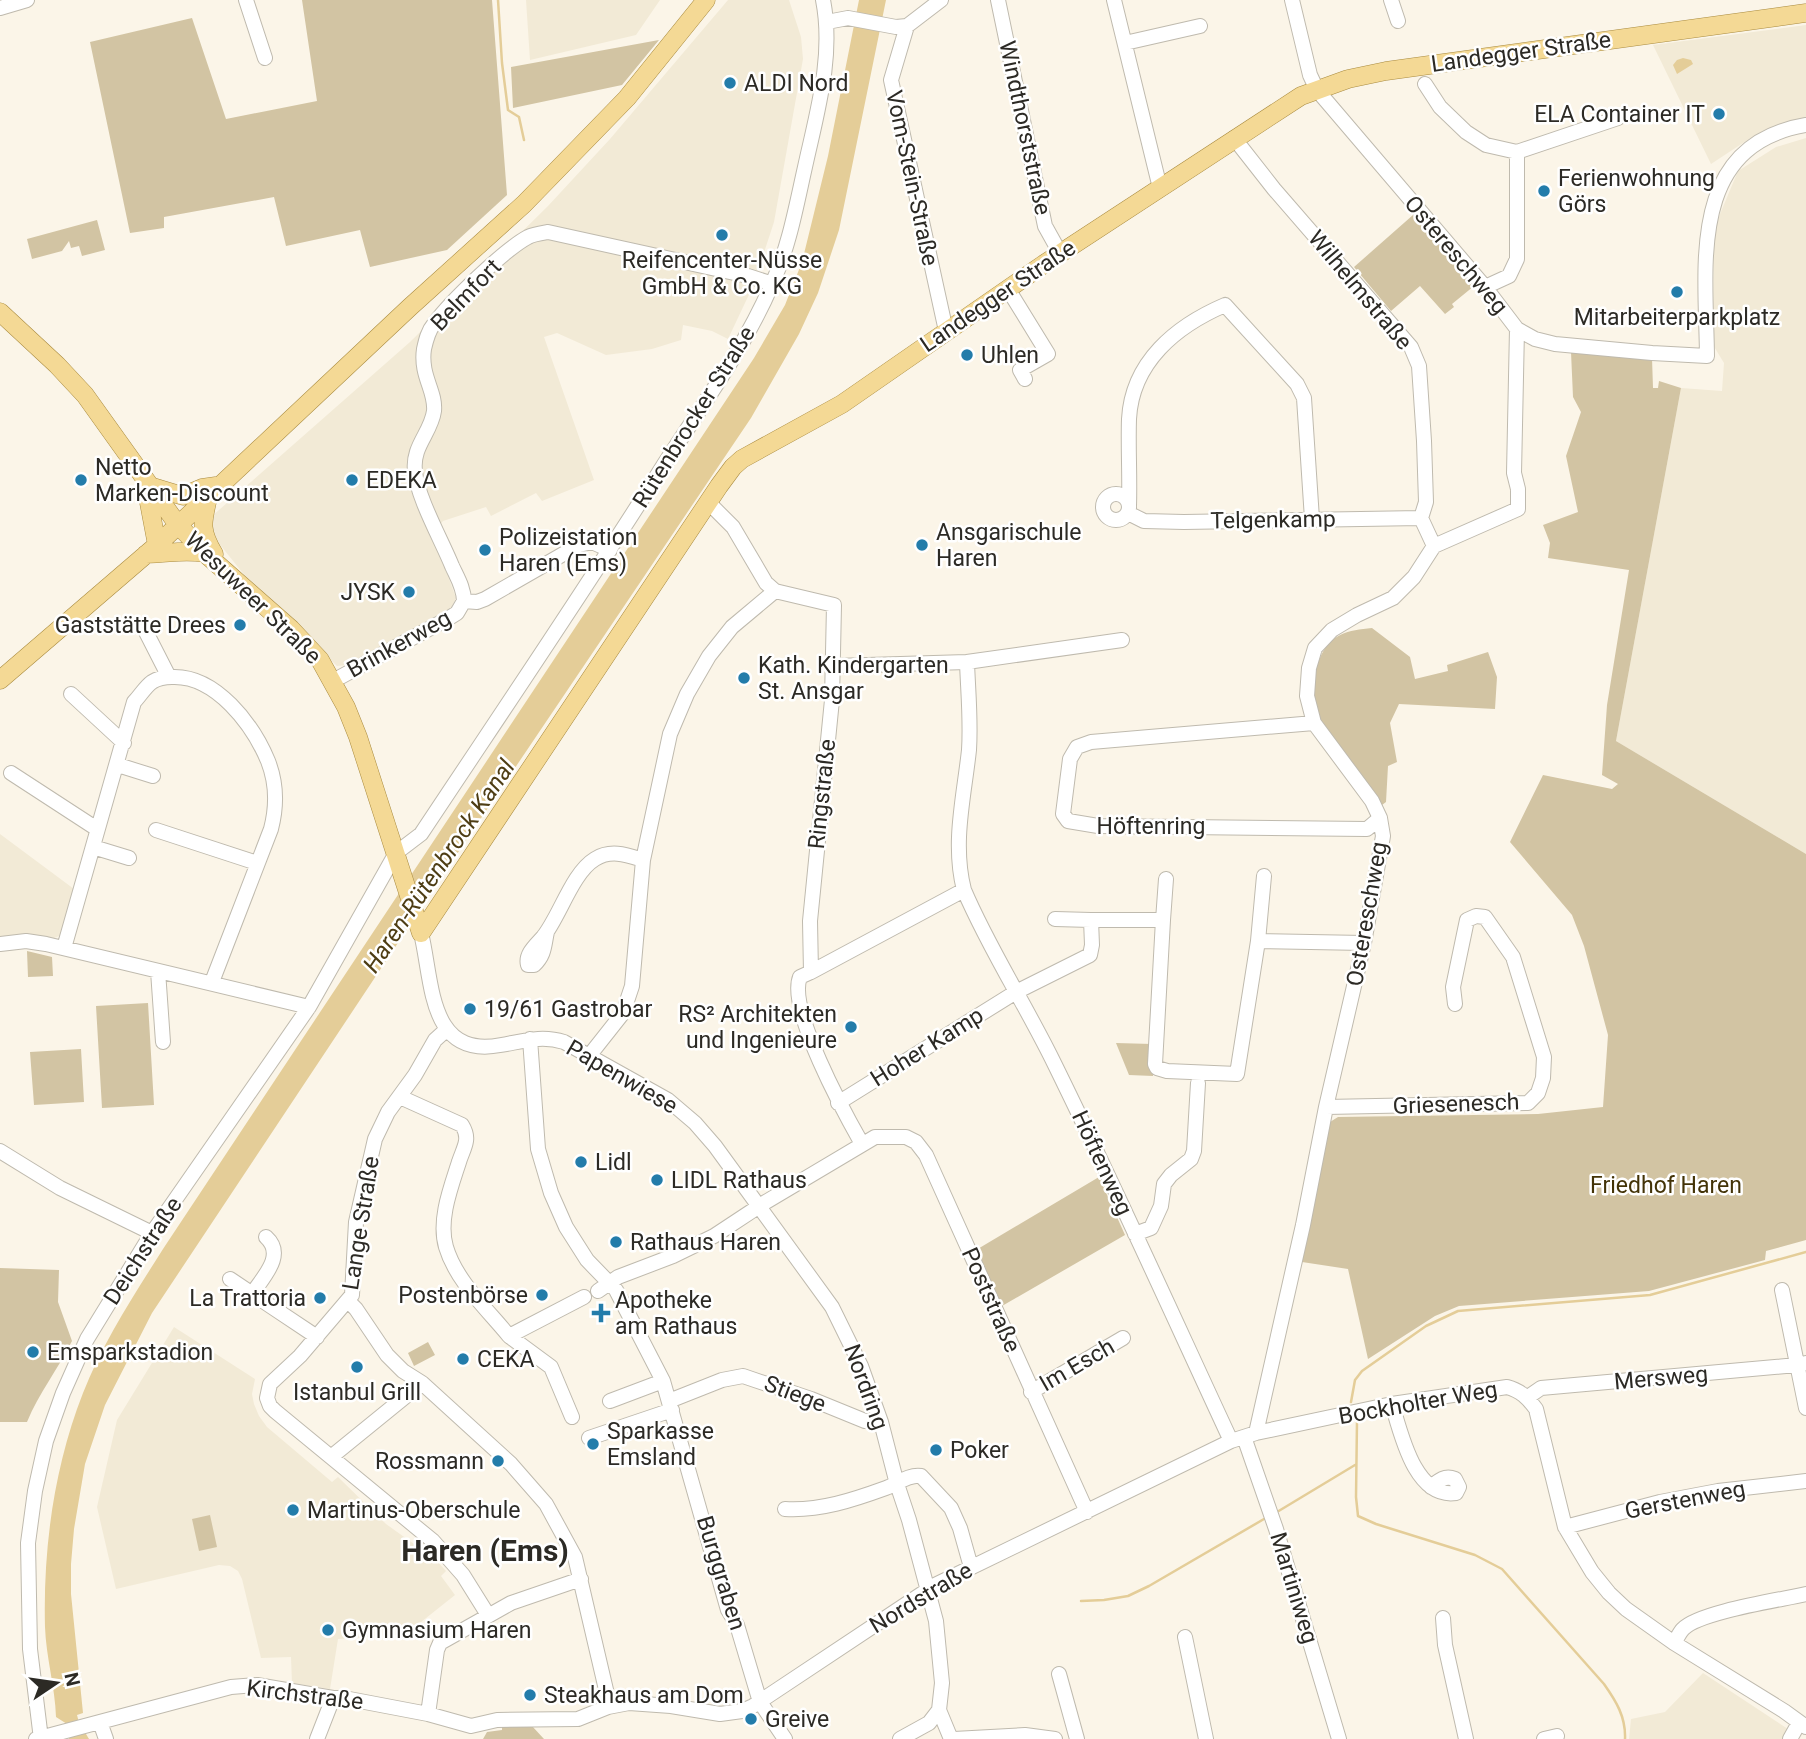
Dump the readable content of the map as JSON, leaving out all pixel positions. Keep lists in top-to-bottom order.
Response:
{
  "streets": {
    "main road": ["Landegger Straße", "Wesuweer Straße"],
    "street": [
      "Windthorststraße",
      "Vom-Stein-Straße",
      "Ostereschweg",
      "Wilhelmstraße",
      "Belmfort",
      "Rütenbrocker Straße",
      "Telgenkamp",
      "Brinkerweg",
      "Ringstraße",
      "Höftenring",
      "Hoher Kamp",
      "Papenwiese",
      "Griesenesch",
      "Höftenweg",
      "Lange Straße",
      "Deichstraße",
      "Poststraße",
      "Im Esch",
      "Mersweg",
      "Nordring",
      "Stiege",
      "Bockholter Weg",
      "Gerstenweg",
      "Burggraben",
      "Martiniweg",
      "Nordstraße",
      "Kirchstraße"
    ]
  },
  "crossings": [
    ["Landegger Straße", "Windthorststraße"],
    ["Landegger Straße", "Vom-Stein-Straße"],
    ["Landegger Straße", "Ostereschweg"],
    ["Landegger Straße", "Wilhelmstraße"],
    ["Landegger Straße", "Wesuweer Straße"],
    ["Ostereschweg", "Höftenring"],
    ["Ostereschweg", "Griesenesch"],
    ["Ostereschweg", "Höftenweg"],
    ["Ostereschweg", "Bockholter Weg"],
    ["Ostereschweg", "Martiniweg"],
    ["Ostereschweg", "Nordstraße"],
    ["Wilhelmstraße", "Telgenkamp"],
    ["Belmfort", "Rütenbrocker Straße"],
    ["Belmfort", "Brinkerweg"],
    ["Rütenbrocker Straße", "Wesuweer Straße"],
    ["Rütenbrocker Straße", "Brinkerweg"],
    ["Rütenbrocker Straße", "Deichstraße"],
    ["Wesuweer Straße", "Brinkerweg"],
    ["Wesuweer Straße", "Deichstraße"],
    ["Ringstraße", "Hoher Kamp"],
    ["Ringstraße", "Poststraße"],
    ["Hoher Kamp", "Höftenweg"],
    ["Papenwiese", "Lange Straße"],
    ["Papenwiese", "Nordring"],
    ["Papenwiese", "Burggraben"],
    ["Höftenweg", "Bockholter Weg"],
    ["Höftenweg", "Martiniweg"],
    ["Höftenweg", "Nordstraße"],
    ["Lange Straße", "Nordstraße"],
    ["Deichstraße", "Kirchstraße"],
    ["Poststraße", "Im Esch"],
    ["Poststraße", "Nordstraße"],
    ["Mersweg", "Bockholter Weg"],
    ["Nordring", "Stiege"],
    ["Nordring", "Nordstraße"],
    ["Stiege", "Burggraben"],
    ["Bockholter Weg", "Gerstenweg"],
    ["Bockholter Weg", "Martiniweg"],
    ["Bockholter Weg", "Nordstraße"],
    ["Burggraben", "Nordstraße"],
    ["Martiniweg", "Nordstraße"],
    ["Nordstraße", "Kirchstraße"]
  ],
  "districts": ["Haren (Ems)"],
  "water": ["Haren-Rütenbrock Kanal"],
  "parks": ["Friedhof Haren"],
  "places": {
    "other": [
      "ALDI Nord",
      "ELA Container IT",
      "Ferienwohnung Görs",
      "Reifencenter-Nüsse GmbH & Co. KG",
      "Mitarbeiterparkplatz",
      "Uhlen",
      "Netto Marken-Discount",
      "EDEKA",
      "Ansgarischule Haren",
      "Polizeistation Haren (Ems)",
      "JYSK",
      "Gaststätte Drees",
      "Kath. Kindergarten St. Ansgar",
      "19/61 Gastrobar",
      "RS² Architekten und Ingenieure",
      "Lidl",
      "LIDL Rathaus",
      "Rathaus Haren",
      "Postenbörse",
      "La Trattoria",
      "Emsparkstadion",
      "CEKA",
      "Istanbul Grill",
      "Sparkasse Emsland",
      "Poker",
      "Rossmann",
      "Martinus-Oberschule",
      "Gymnasium Haren",
      "Steakhaus am Dom",
      "Greive"
    ],
    "health": ["Apotheke am Rathaus"]
  },
  "north": "right"
}
